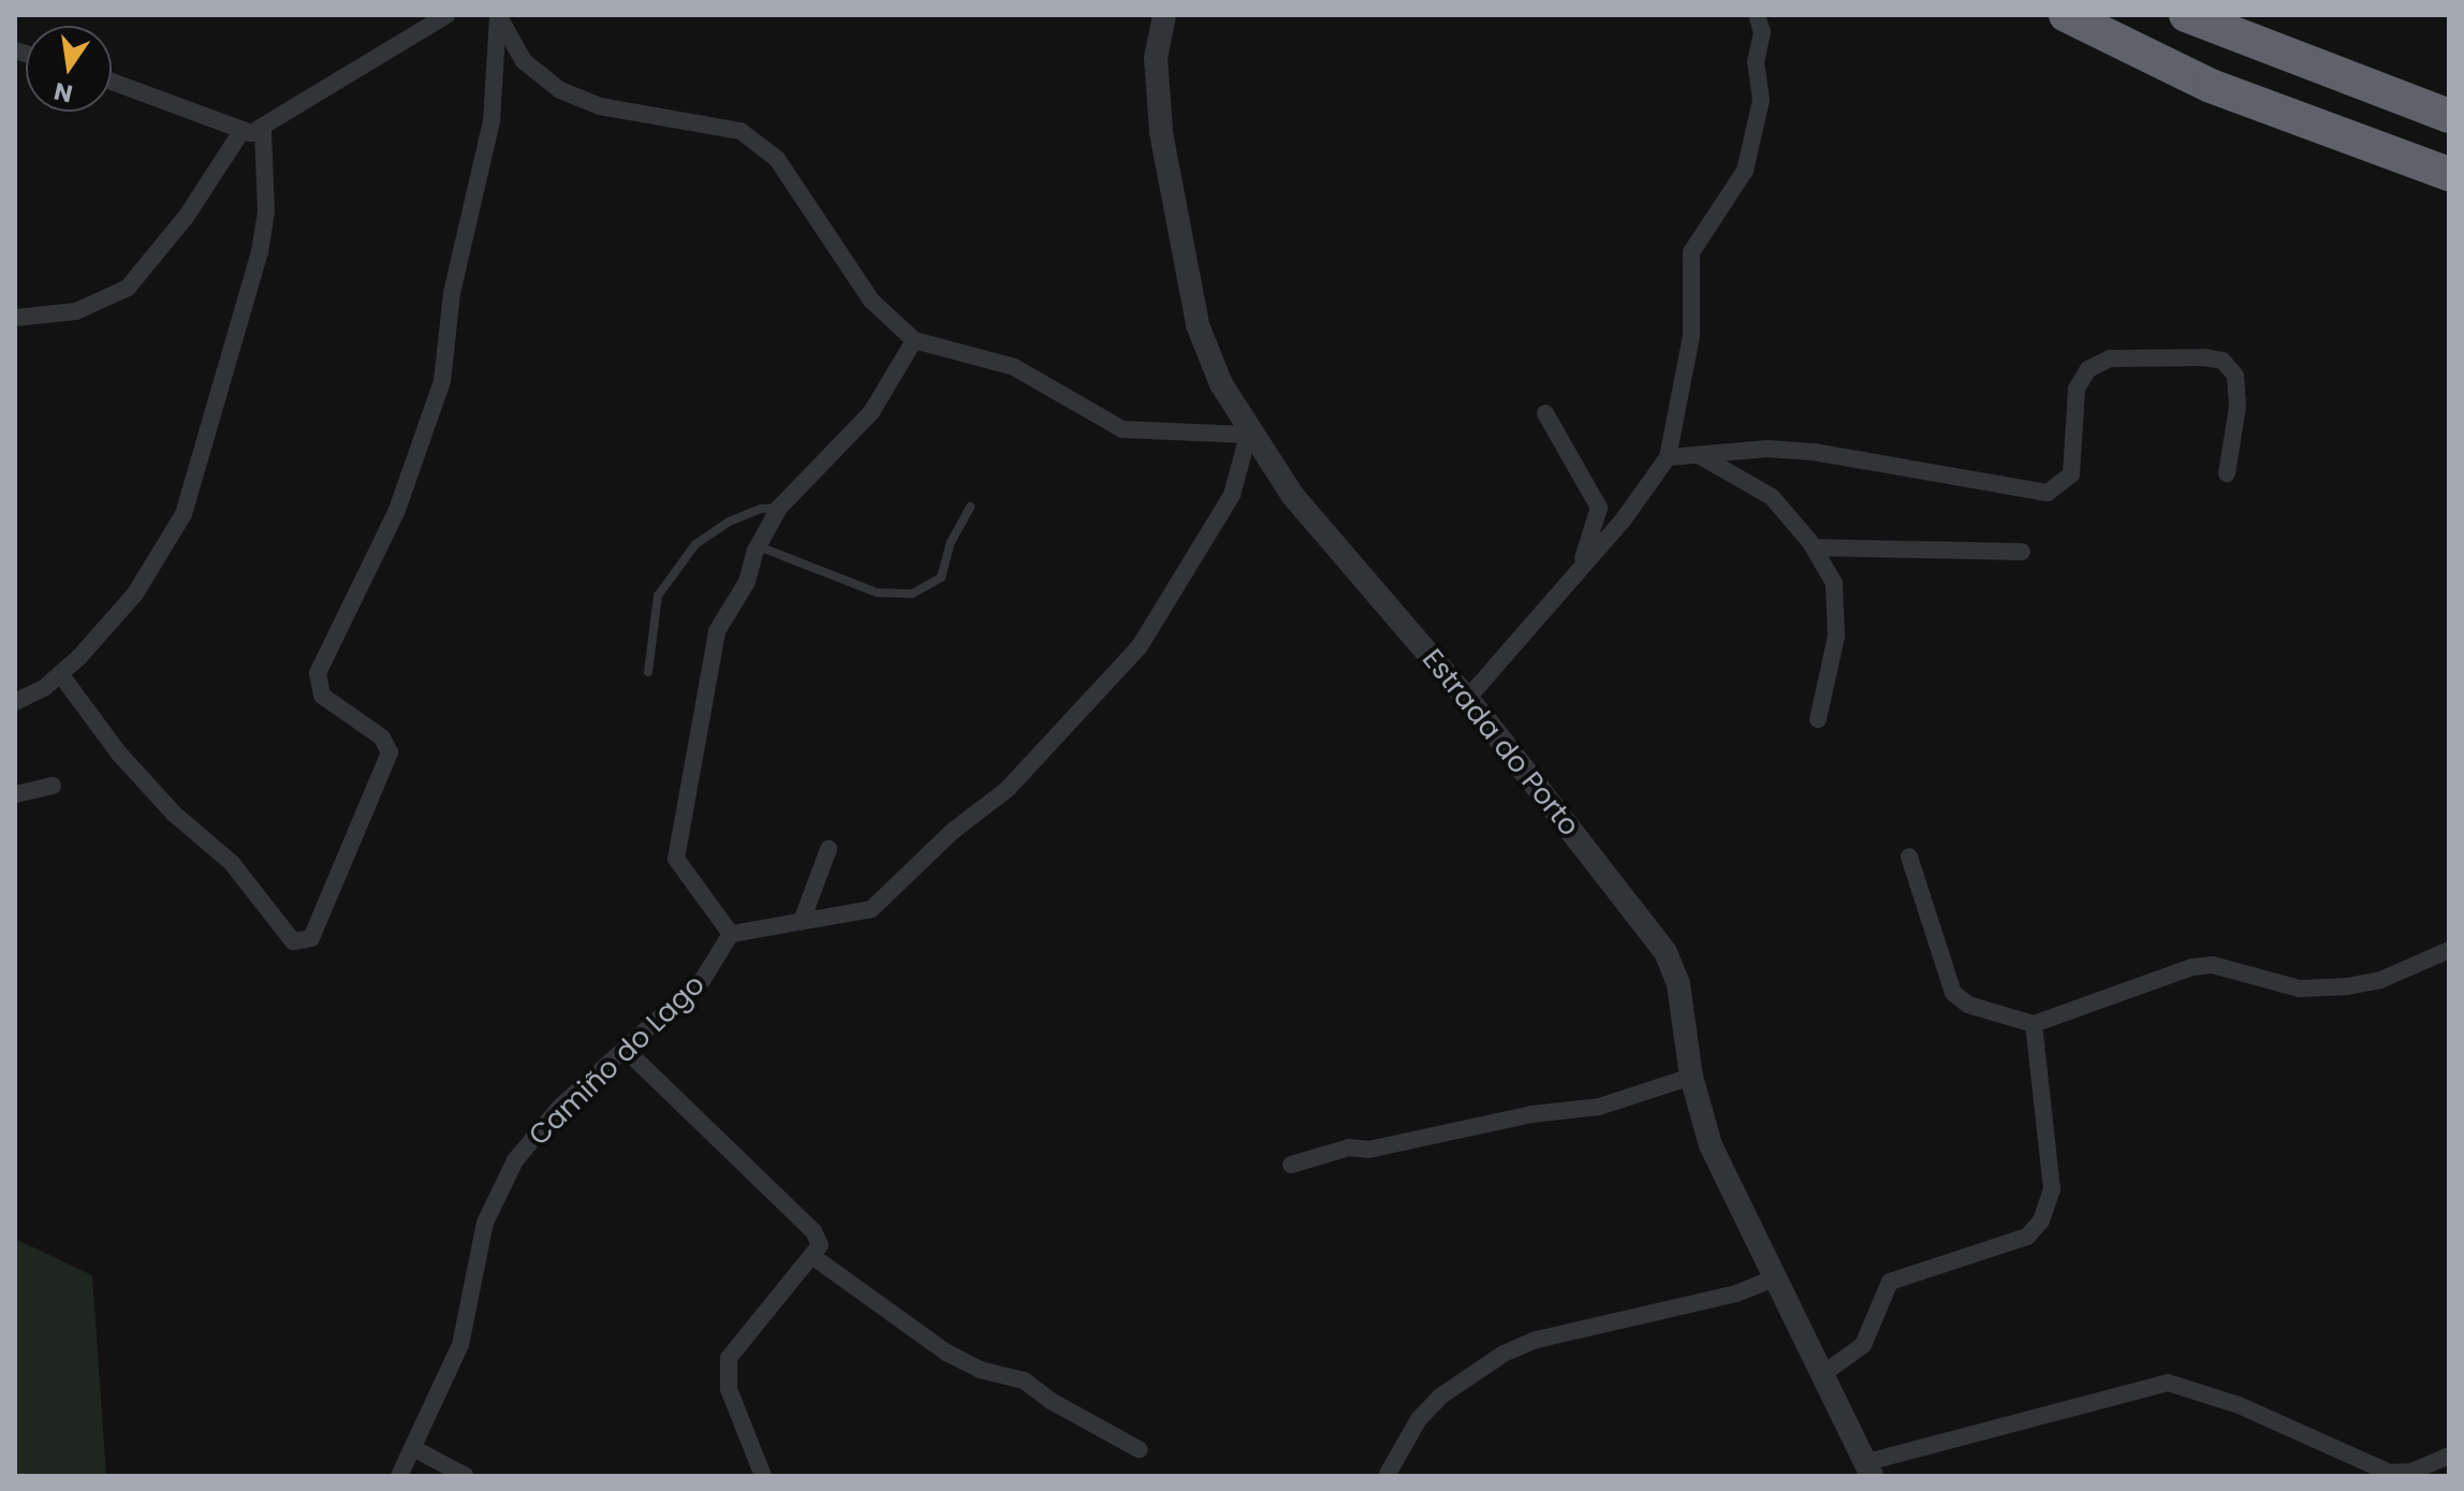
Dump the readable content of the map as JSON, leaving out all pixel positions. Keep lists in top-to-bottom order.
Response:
{
  "streets": {
    "street": ["Estrada do Porto", "Camiño do Lago"]
  },
  "north": "bottom"
}
